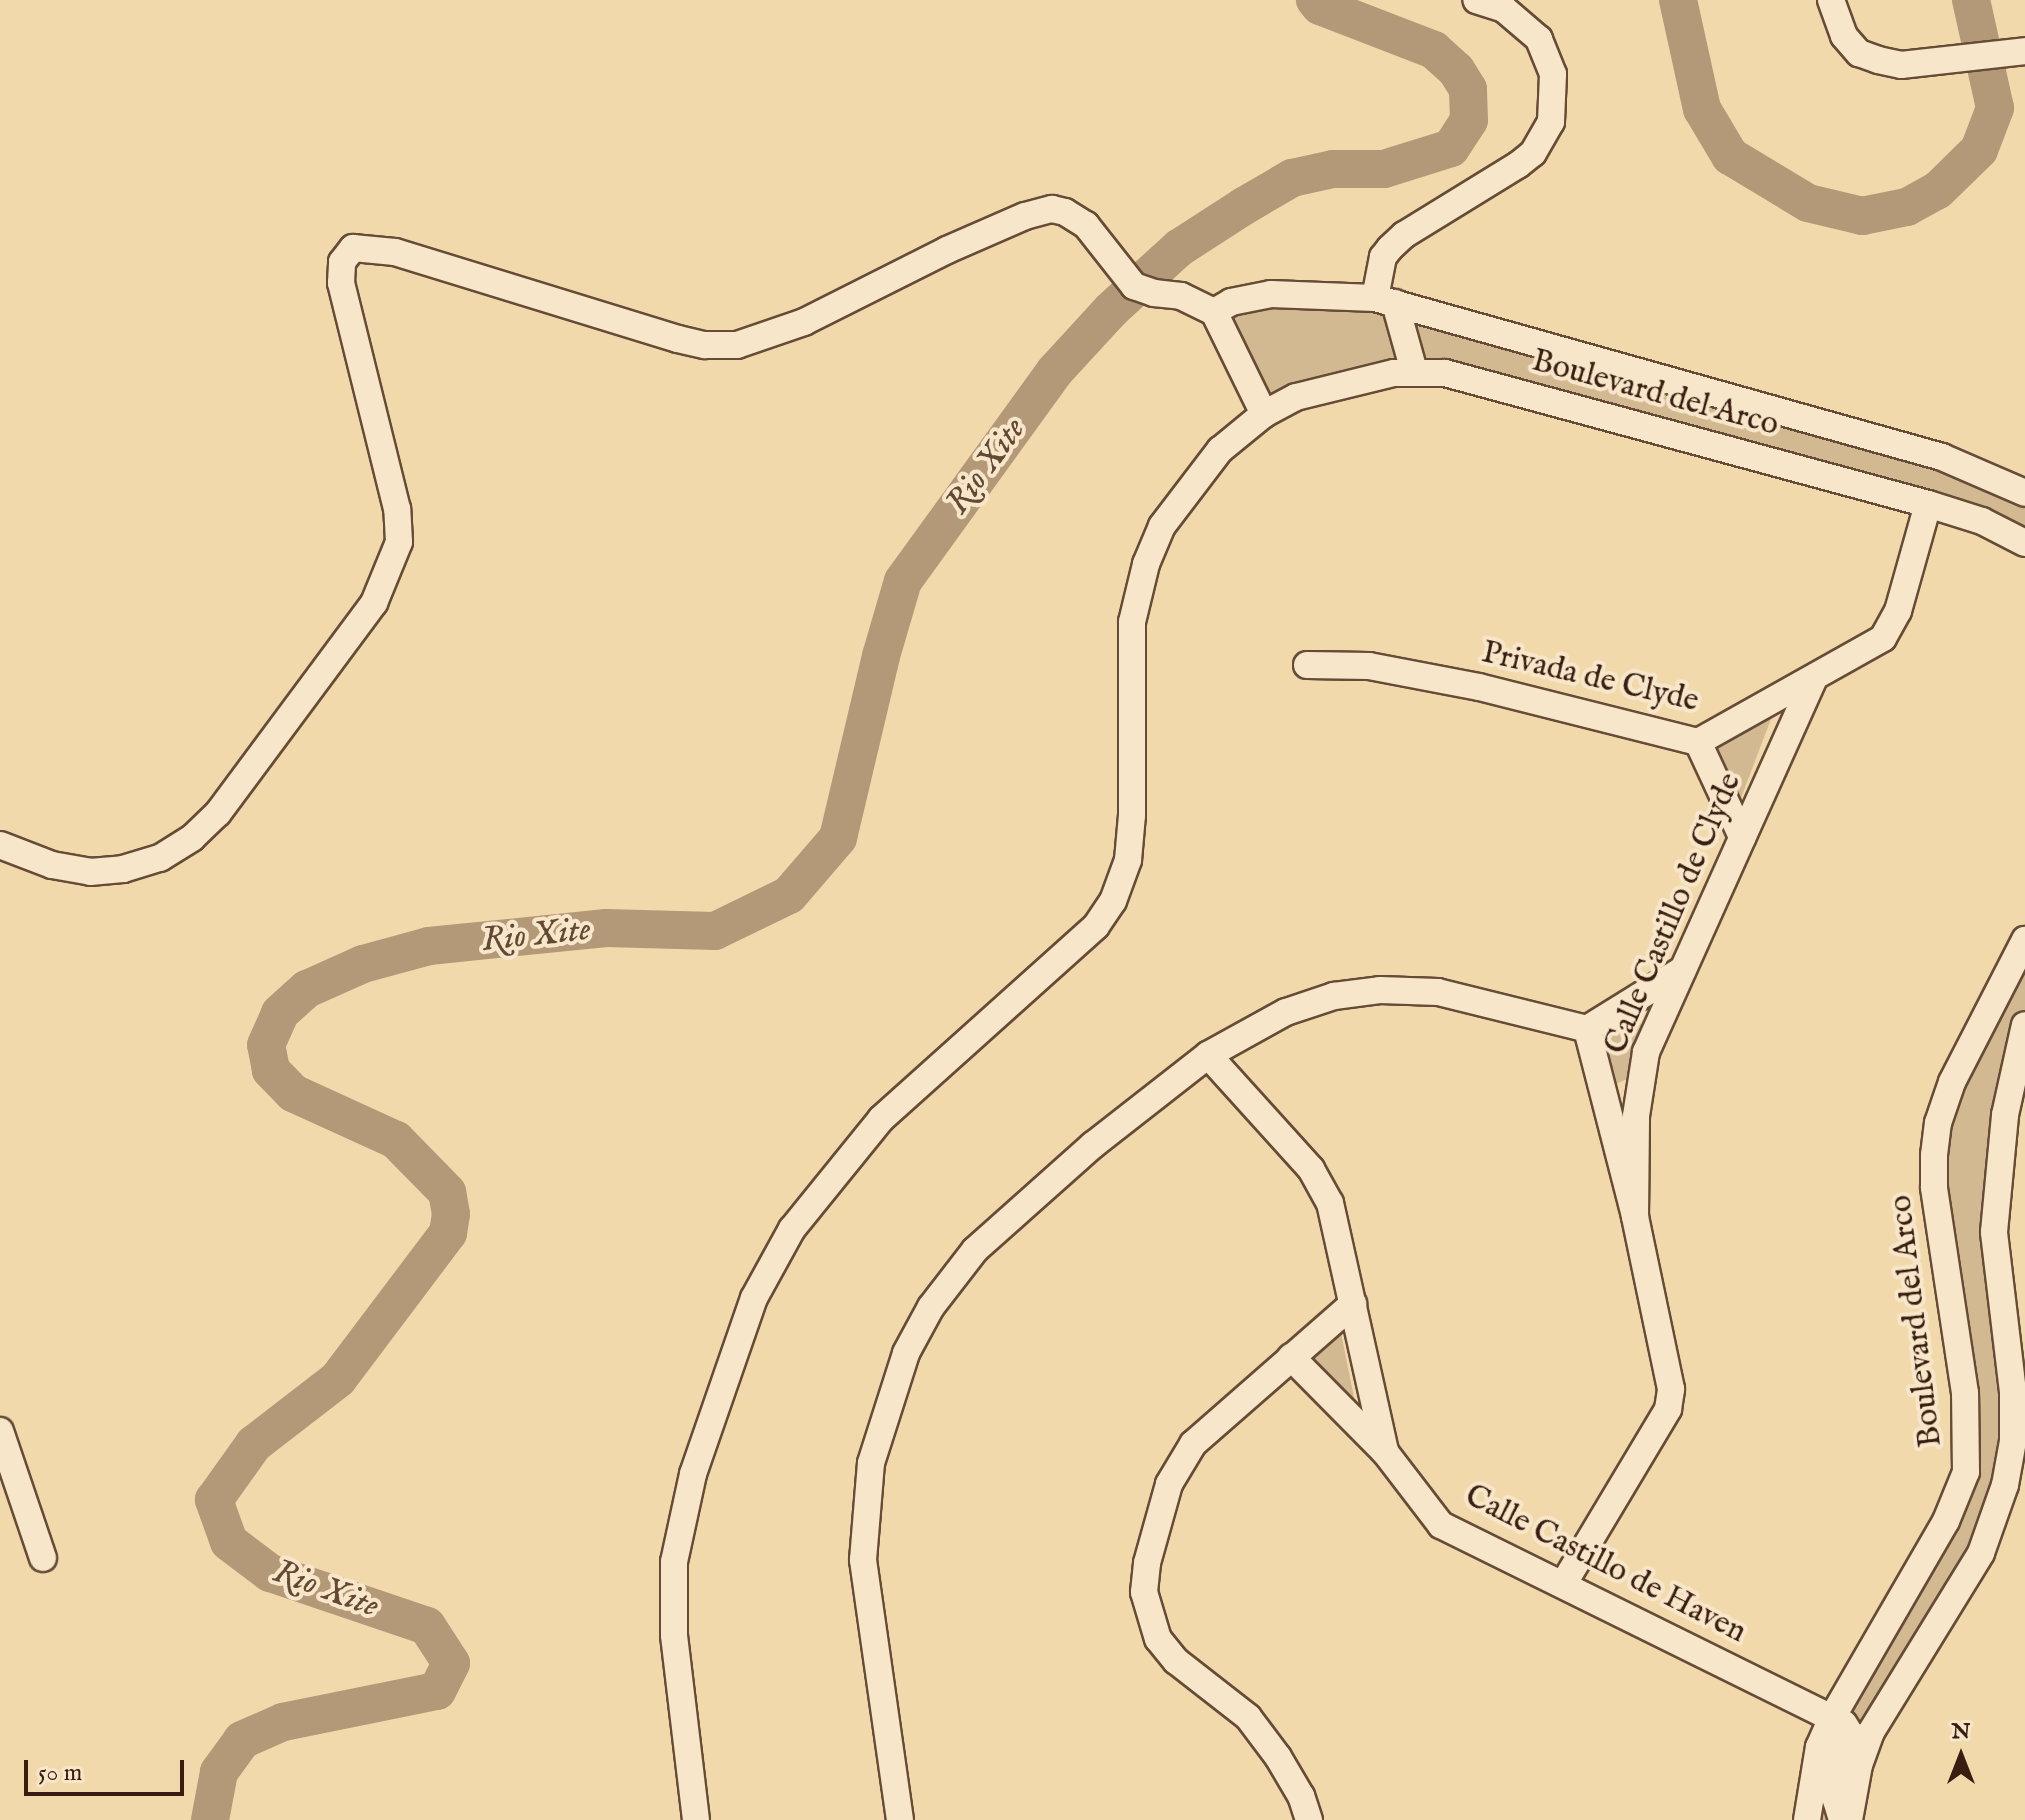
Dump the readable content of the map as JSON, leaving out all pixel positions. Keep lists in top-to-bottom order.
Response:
{
  "streets": {
    "street": [
      "Boulevard del Arco",
      "Privada de Clyde",
      "Calle Castillo de Clyde",
      "Calle Castillo de Haven"
    ]
  },
  "crossings": [
    ["Boulevard del Arco", "Privada de Clyde"],
    ["Boulevard del Arco", "Calle Castillo de Haven"],
    ["Privada de Clyde", "Calle Castillo de Clyde"],
    ["Calle Castillo de Clyde", "Calle Castillo de Haven"]
  ],
  "water": ["Rio Xite"],
  "scale_bar": "50 m",
  "north": "top"
}
